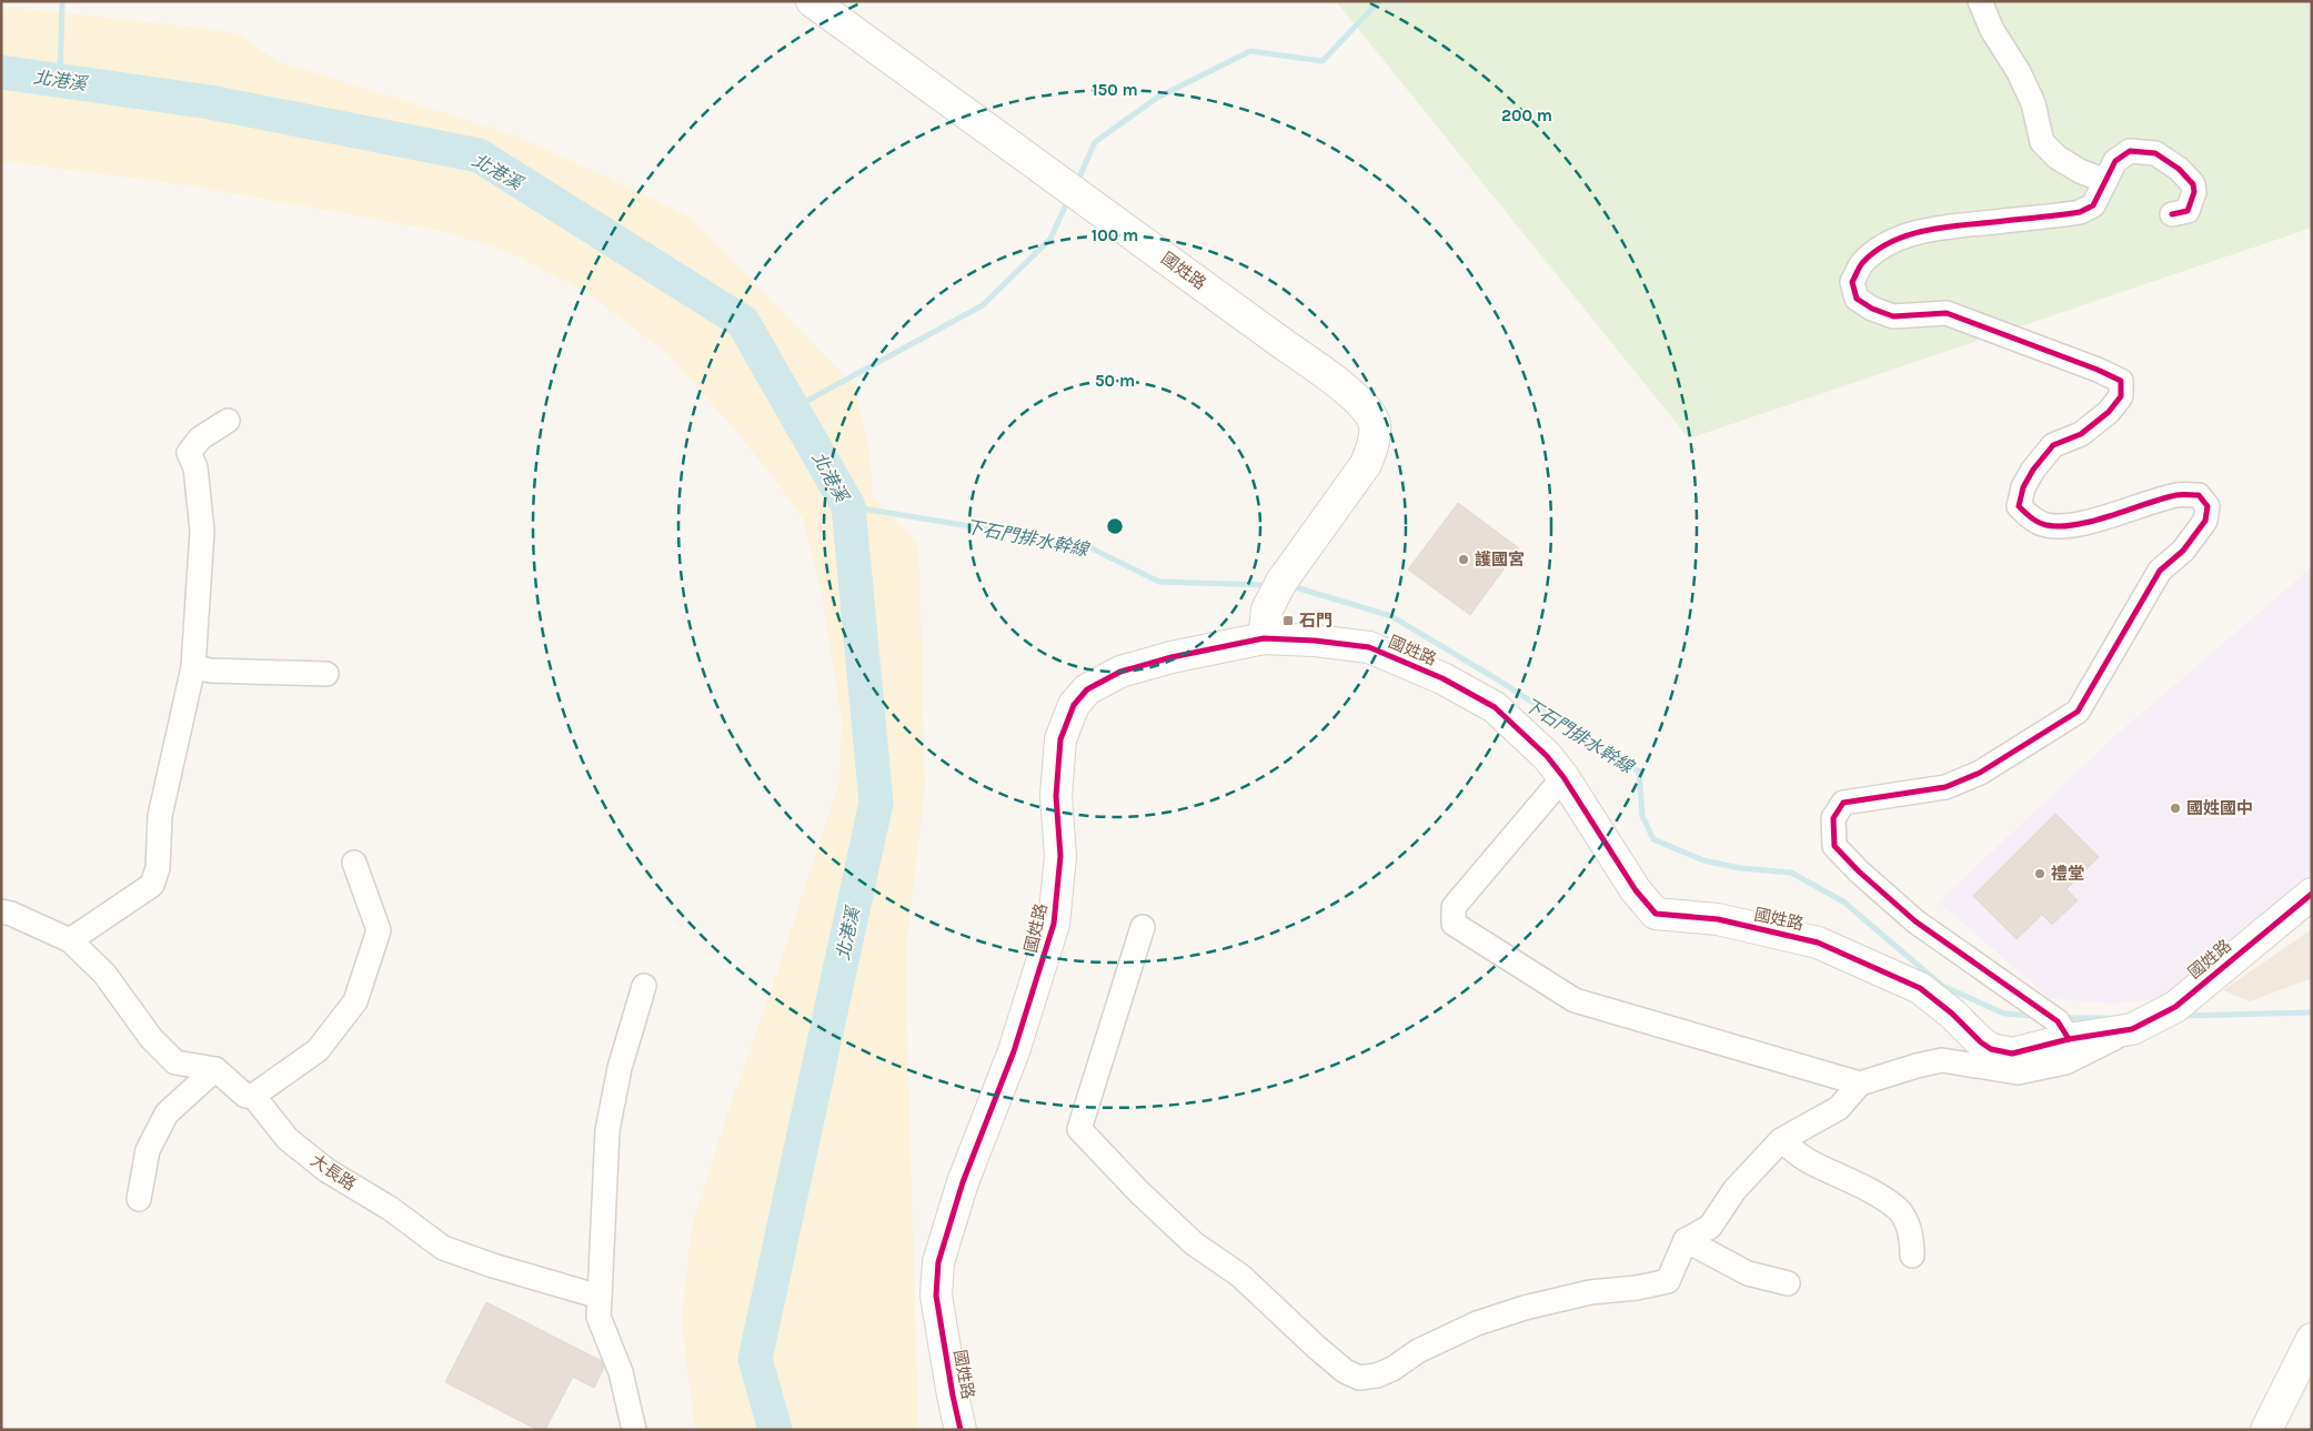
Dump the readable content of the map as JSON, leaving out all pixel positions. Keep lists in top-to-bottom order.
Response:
{
  "streets": {
    "street": ["國姓路", "大長路"]
  },
  "water": ["北港溪", "下石門排水幹線"],
  "places": {
    "other": ["護國宮", "國姓國中", "禮堂"],
    "transit": ["石門"]
  },
  "rings": [
    "150 m",
    "200 m",
    "100 m",
    "50 m"
  ]
}
